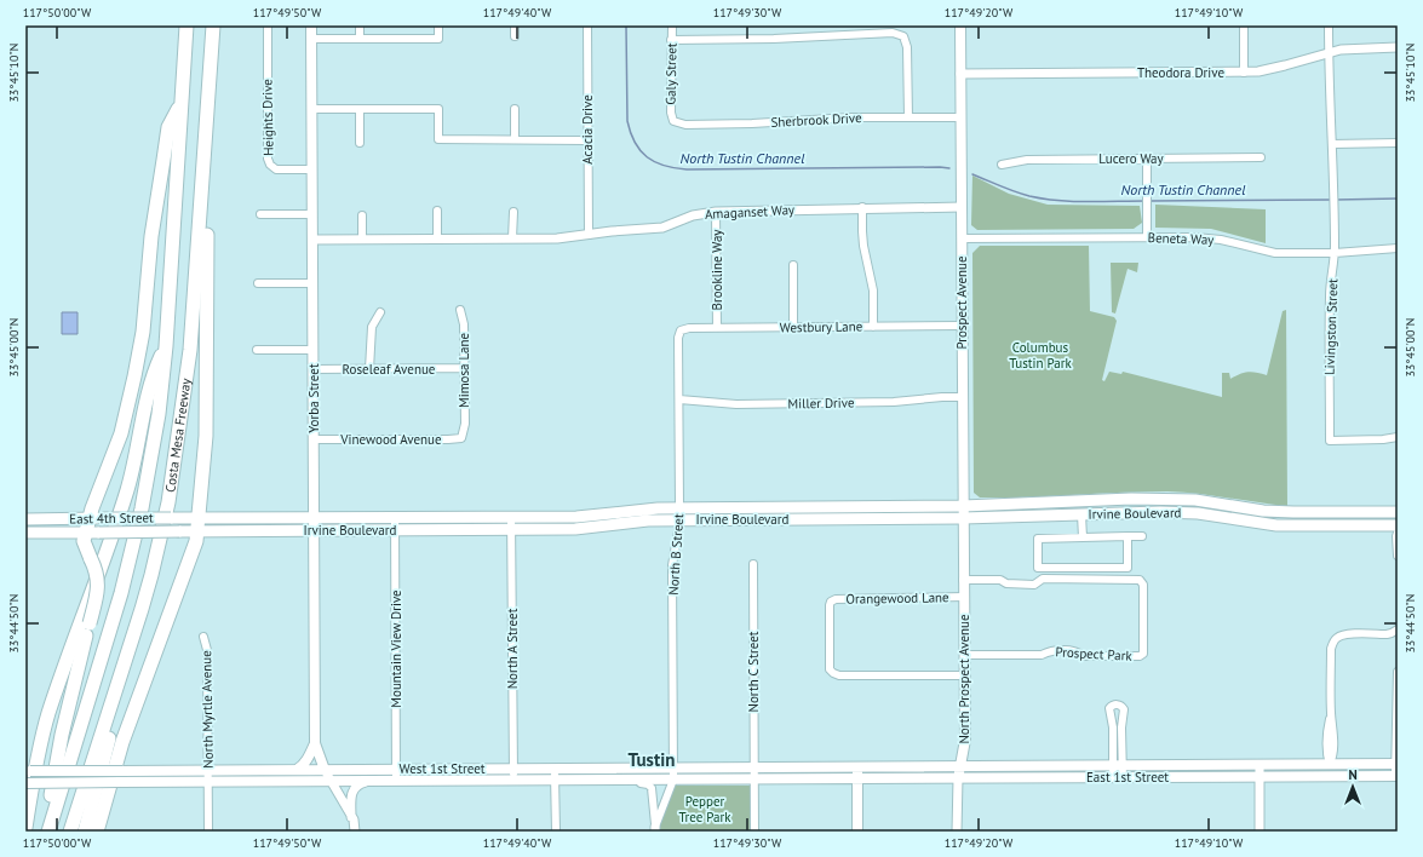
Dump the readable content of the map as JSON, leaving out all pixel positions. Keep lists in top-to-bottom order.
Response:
{
  "streets": {
    "highway": ["Costa Mesa Freeway"],
    "main road": [
      "Prospect Avenue",
      "Yorba Street",
      "Irvine Boulevard",
      "East 4th Street",
      "North Prospect Avenue",
      "West 1st Street",
      "East 1st Street"
    ],
    "street": [
      "Theodora Drive",
      "Galy Street",
      "Heights Drive",
      "Sherbrook Drive",
      "Acacia Drive",
      "Lucero Way",
      "Amaganset Way",
      "Beneta Way",
      "Brookline Way",
      "Westbury Lane",
      "Livingston Street",
      "Roseleaf Avenue",
      "Mimosa Lane",
      "Miller Drive",
      "Vinewood Avenue",
      "North B Street",
      "Orangewood Lane",
      "Mountain View Drive",
      "North A Street",
      "Prospect Park",
      "North C Street",
      "North Myrtle Avenue"
    ]
  },
  "crossings": [
    ["Theodora Drive", "Prospect Avenue"],
    ["Galy Street", "Sherbrook Drive"],
    ["Heights Drive", "Yorba Street"],
    ["Sherbrook Drive", "Prospect Avenue"],
    ["Acacia Drive", "Amaganset Way"],
    ["Amaganset Way", "Brookline Way"],
    ["Amaganset Way", "Prospect Avenue"],
    ["Amaganset Way", "Yorba Street"],
    ["Beneta Way", "Prospect Avenue"],
    ["Beneta Way", "Livingston Street"],
    ["Brookline Way", "Westbury Lane"],
    ["Prospect Avenue", "Westbury Lane"],
    ["Prospect Avenue", "Miller Drive"],
    ["Prospect Avenue", "Irvine Boulevard"],
    ["Prospect Avenue", "Prospect Park"],
    ["Prospect Avenue", "North Prospect Avenue"],
    ["Westbury Lane", "North B Street"],
    ["Roseleaf Avenue", "Mimosa Lane"],
    ["Roseleaf Avenue", "Yorba Street"],
    ["Mimosa Lane", "Vinewood Avenue"],
    ["Yorba Street", "Vinewood Avenue"],
    ["Yorba Street", "Irvine Boulevard"],
    ["Yorba Street", "West 1st Street"],
    ["Miller Drive", "North B Street"],
    ["Irvine Boulevard", "East 4th Street"],
    ["Irvine Boulevard", "North B Street"],
    ["Irvine Boulevard", "Mountain View Drive"],
    ["Irvine Boulevard", "North A Street"],
    ["North B Street", "West 1st Street"],
    ["Orangewood Lane", "North Prospect Avenue"],
    ["Mountain View Drive", "West 1st Street"],
    ["North A Street", "West 1st Street"],
    ["Prospect Park", "North Prospect Avenue"],
    ["North C Street", "West 1st Street"],
    ["North Prospect Avenue", "East 1st Street"],
    ["North Myrtle Avenue", "West 1st Street"],
    ["West 1st Street", "East 1st Street"]
  ],
  "districts": ["Tustin"],
  "water": ["North Tustin Channel"],
  "parks": ["Columbus Tustin Park", "Pepper Tree Park"],
  "north": "top",
  "coordinates": [
    "117°50'00\"W",
    "117°49'50\"W",
    "117°49'40\"W",
    "117°49'30\"W",
    "117°49'20\"W",
    "117°49'10\"W",
    "33°45'10\"N",
    "33°45'00\"N",
    "33°44'50\"N"
  ]
}
